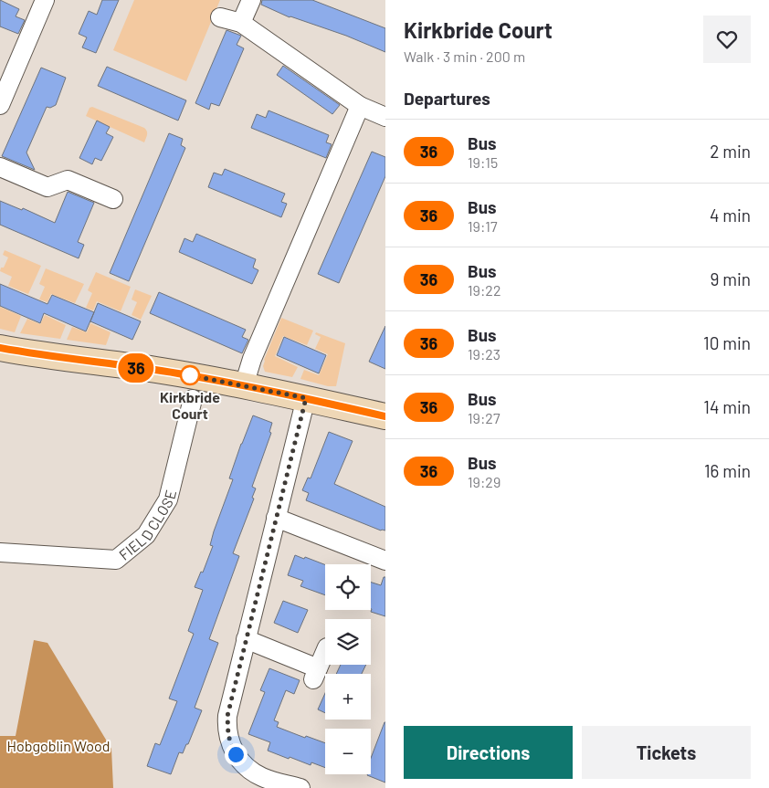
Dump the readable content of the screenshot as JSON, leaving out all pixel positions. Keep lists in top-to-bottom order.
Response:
{
  "streets": {
    "street": ["FIELD CLOSE"]
  },
  "parks": ["Hobgoblin Wood"],
  "places": ["Kirkbride Court"],
  "lines": ["bus line 36"],
  "page": {
    "on_map": "36",
    "heading": [
      ["Kirkbride Court", "Walk · 3 min · 200 m"],
      "Departures"
    ],
    "list": [
      {
        "mark": "36",
        "name": "Bus",
        "note": "19:15",
        "value": "2 min"
      },
      {
        "mark": "36",
        "name": "Bus",
        "note": "19:17",
        "value": "4 min"
      },
      {
        "mark": "36",
        "name": "Bus",
        "note": "19:22",
        "value": "9 min"
      },
      {
        "mark": "36",
        "name": "Bus",
        "note": "19:23",
        "value": "10 min"
      },
      {
        "mark": "36",
        "name": "Bus",
        "note": "19:27",
        "value": "14 min"
      },
      {
        "mark": "36",
        "name": "Bus",
        "note": "19:29",
        "value": "16 min"
      }
    ],
    "map_buttons": ["+", "−"],
    "buttons": ["Directions", "Tickets"]
  }
}
